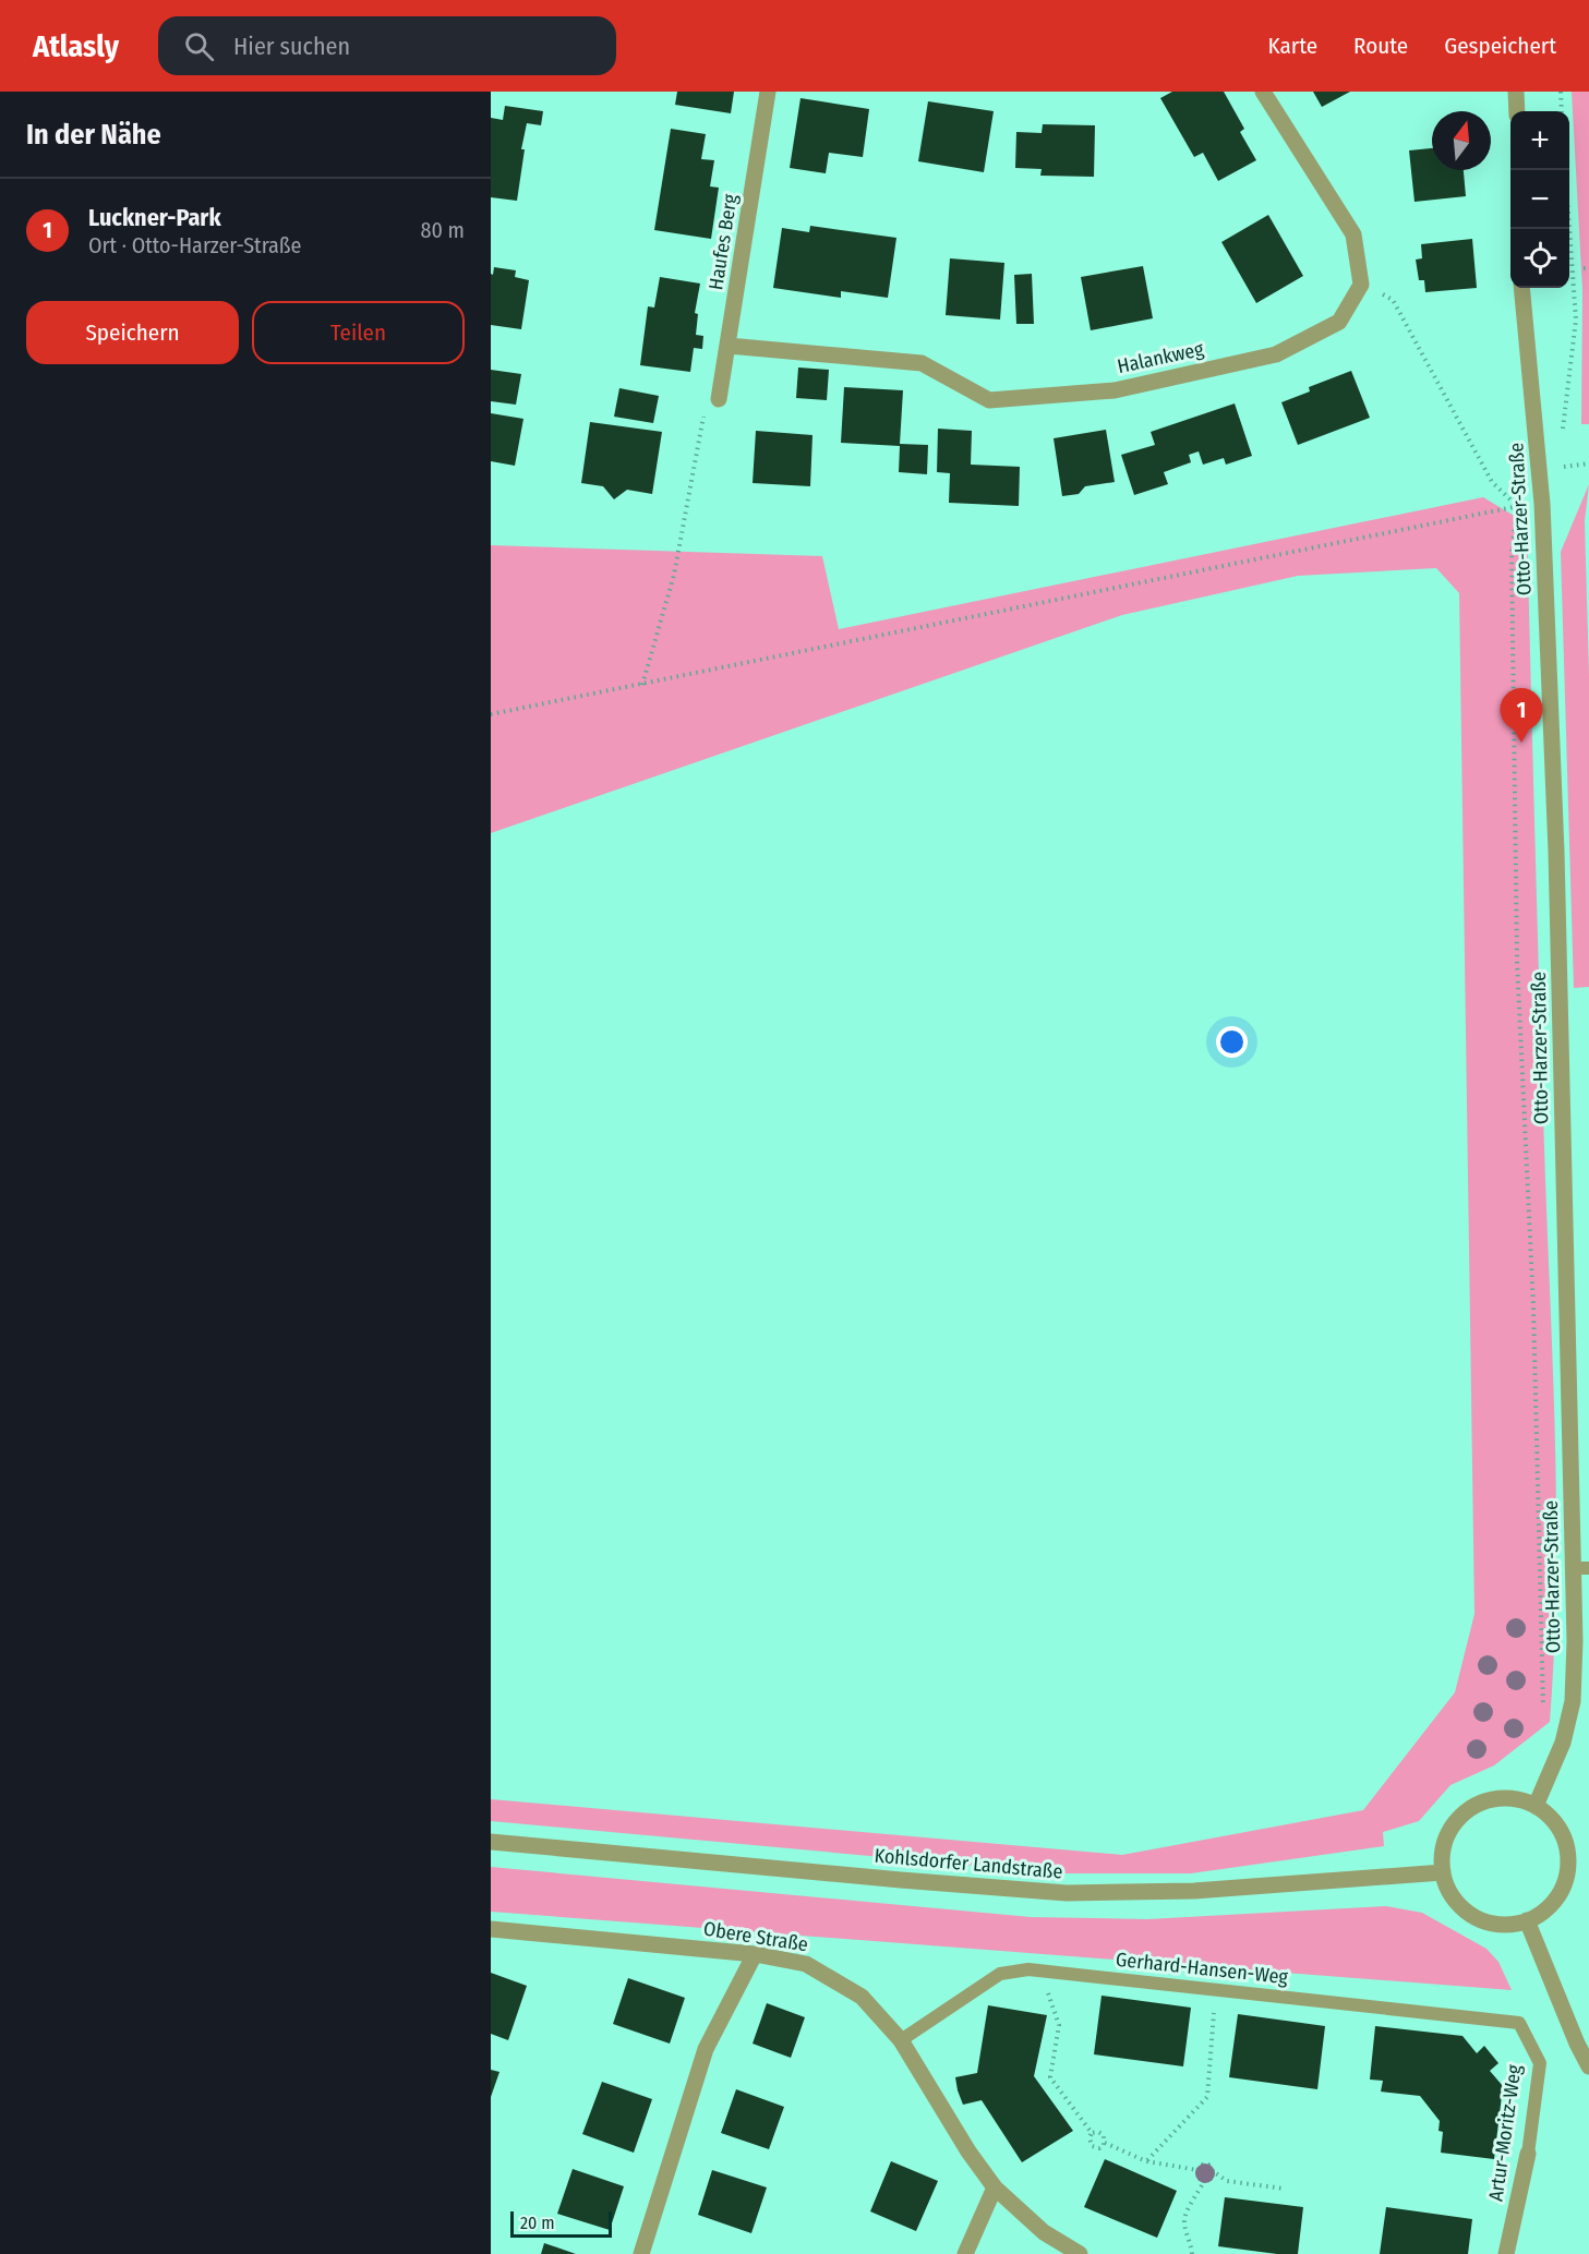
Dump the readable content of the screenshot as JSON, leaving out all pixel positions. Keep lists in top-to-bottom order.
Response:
{
  "streets": {
    "street": [
      "Haufes Berg",
      "Halankweg",
      "Otto-Harzer-Straße",
      "Kohlsdorfer Landstraße",
      "Obere Straße",
      "Artur-Moritz-Weg"
    ],
    "lane": ["Gerhard-Hansen-Weg"]
  },
  "crossings": [
    ["Haufes Berg", "Halankweg"],
    ["Otto-Harzer-Straße", "Kohlsdorfer Landstraße"],
    ["Obere Straße", "Gerhard-Hansen-Weg"],
    ["Gerhard-Hansen-Weg", "Artur-Moritz-Weg"]
  ],
  "scale_bar": "20 m",
  "north": "top",
  "page": {
    "header": "Atlasly",
    "search": "Hier suchen",
    "nav": ["Karte", "Route", "Gespeichert"],
    "heading": "In der Nähe",
    "map_buttons": ["+", "−"],
    "list": [
      {
        "mark": "1",
        "name": "Luckner-Park",
        "note": "Ort · Otto-Harzer-Straße",
        "value": "80 m"
      }
    ],
    "buttons": ["Speichern", "Teilen"],
    "pins": "1",
    "scale": "20 m"
  }
}
